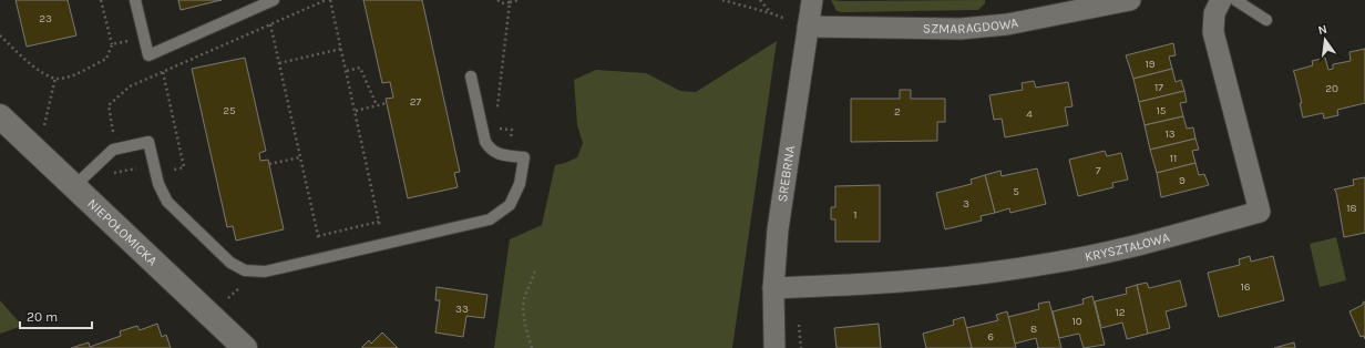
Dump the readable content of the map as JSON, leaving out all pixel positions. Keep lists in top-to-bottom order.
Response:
{
  "streets": {
    "main road": ["NIEPOŁOMICKA"],
    "street": ["SZMARAGDOWA", "SREBRNA", "KRYSZTAŁOWA"]
  },
  "crossings": [
    ["SZMARAGDOWA", "SREBRNA"],
    ["SREBRNA", "KRYSZTAŁOWA"]
  ],
  "house_numbers": [
    "23",
    "19",
    "17",
    "20",
    "27",
    "25",
    "15",
    "2",
    "4",
    "13",
    "11",
    "7",
    "9",
    "5",
    "3",
    "18",
    "1",
    "16",
    "33",
    "12",
    "10",
    "8",
    "6"
  ],
  "scale_bar": "20 m",
  "north": "top"
}
